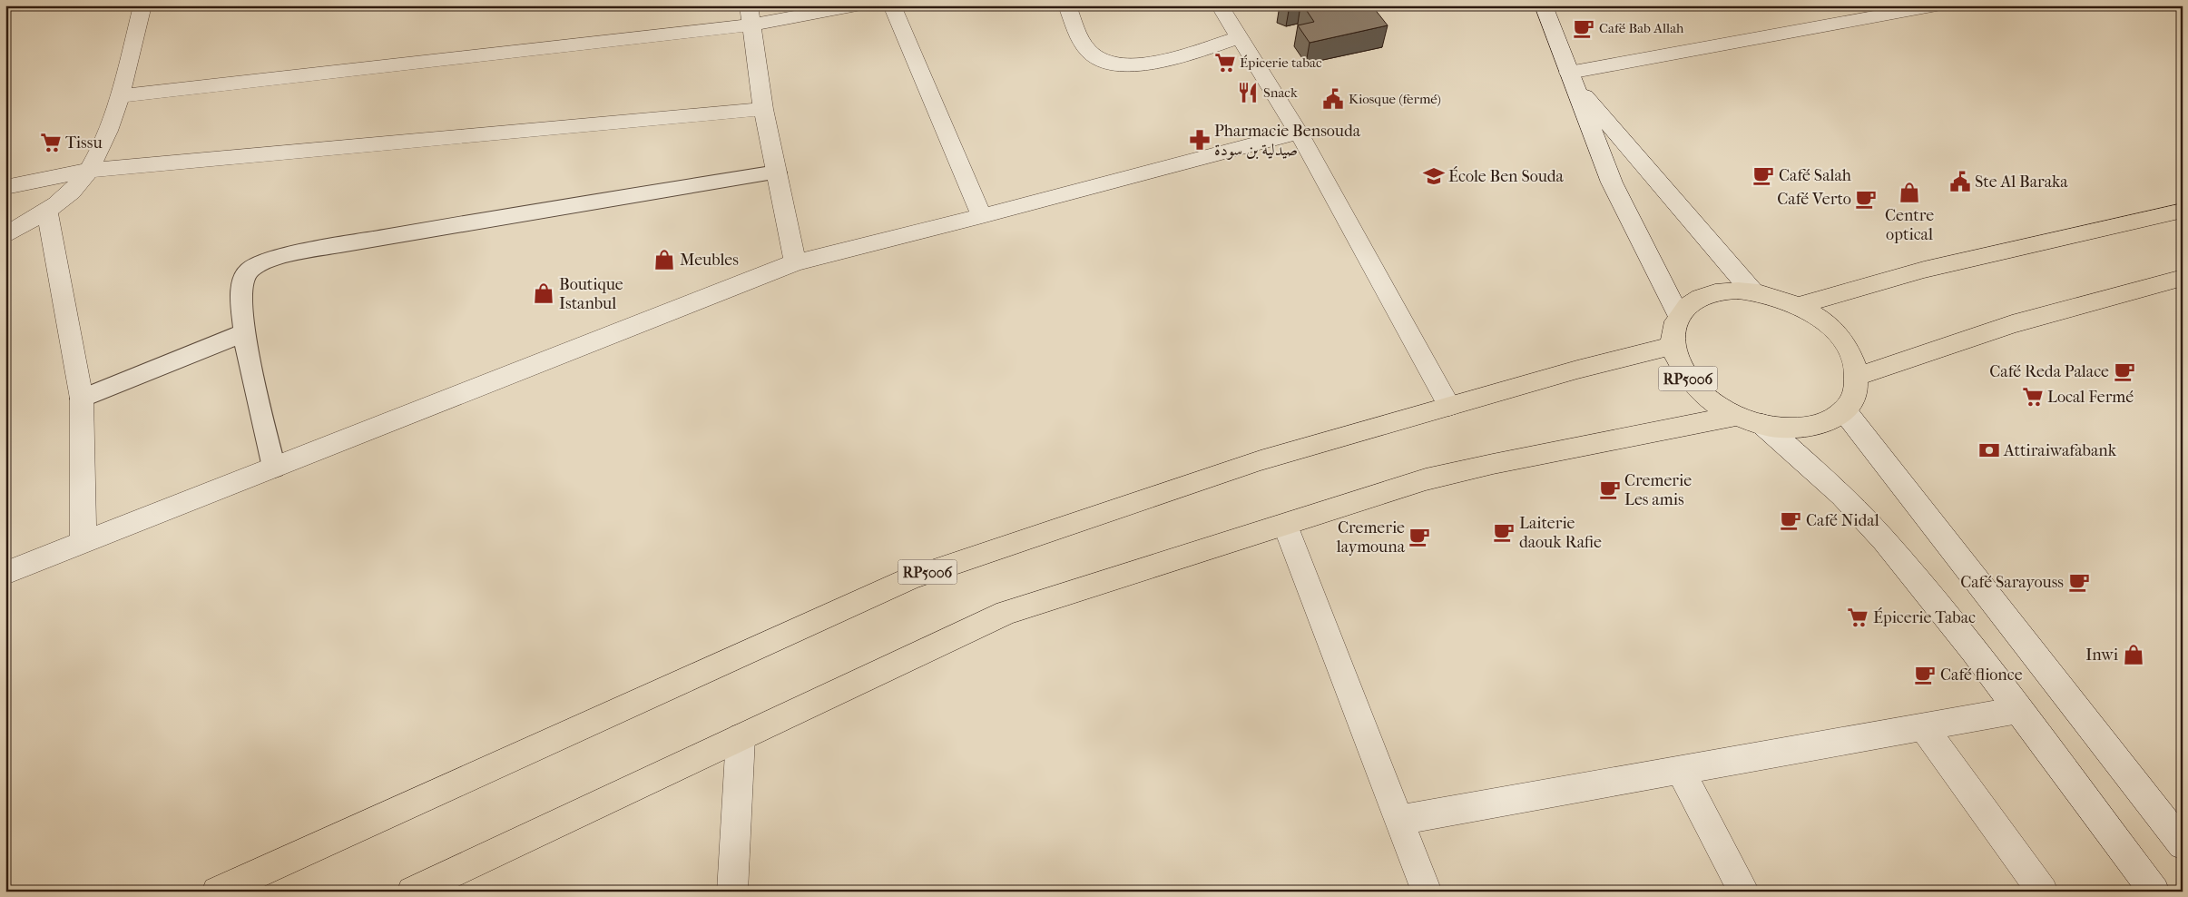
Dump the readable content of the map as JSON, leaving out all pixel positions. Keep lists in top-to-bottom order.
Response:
{
  "streets": {
    "main road": ["RP5006"]
  },
  "places": {
    "cafe": [
      "Café Bab Allah",
      "Café Salah",
      "Café Verto",
      "Café Reda Palace",
      "Cremerie Les amis",
      "Café Nidal",
      "Laiterie daouk Rafie",
      "Cremerie laymouna",
      "Café Sarayouss",
      "Café flionce"
    ],
    "supermarket": [
      "Épicerie tabac",
      "Tissu",
      "Local Fermé",
      "Épicerie Tabac"
    ],
    "restaurant": ["Snack"],
    "public building": ["Kiosque (fermé)", "Ste Al Baraka"],
    "pharmacy": ["Pharmacie Bensouda صيدلية بن سودة"],
    "school or university": ["École Ben Souda"],
    "shop": [
      "Centre optical",
      "Meubles",
      "Boutique Istanbul",
      "Inwi"
    ],
    "bank": ["Attiraiwafabank"]
  }
}
